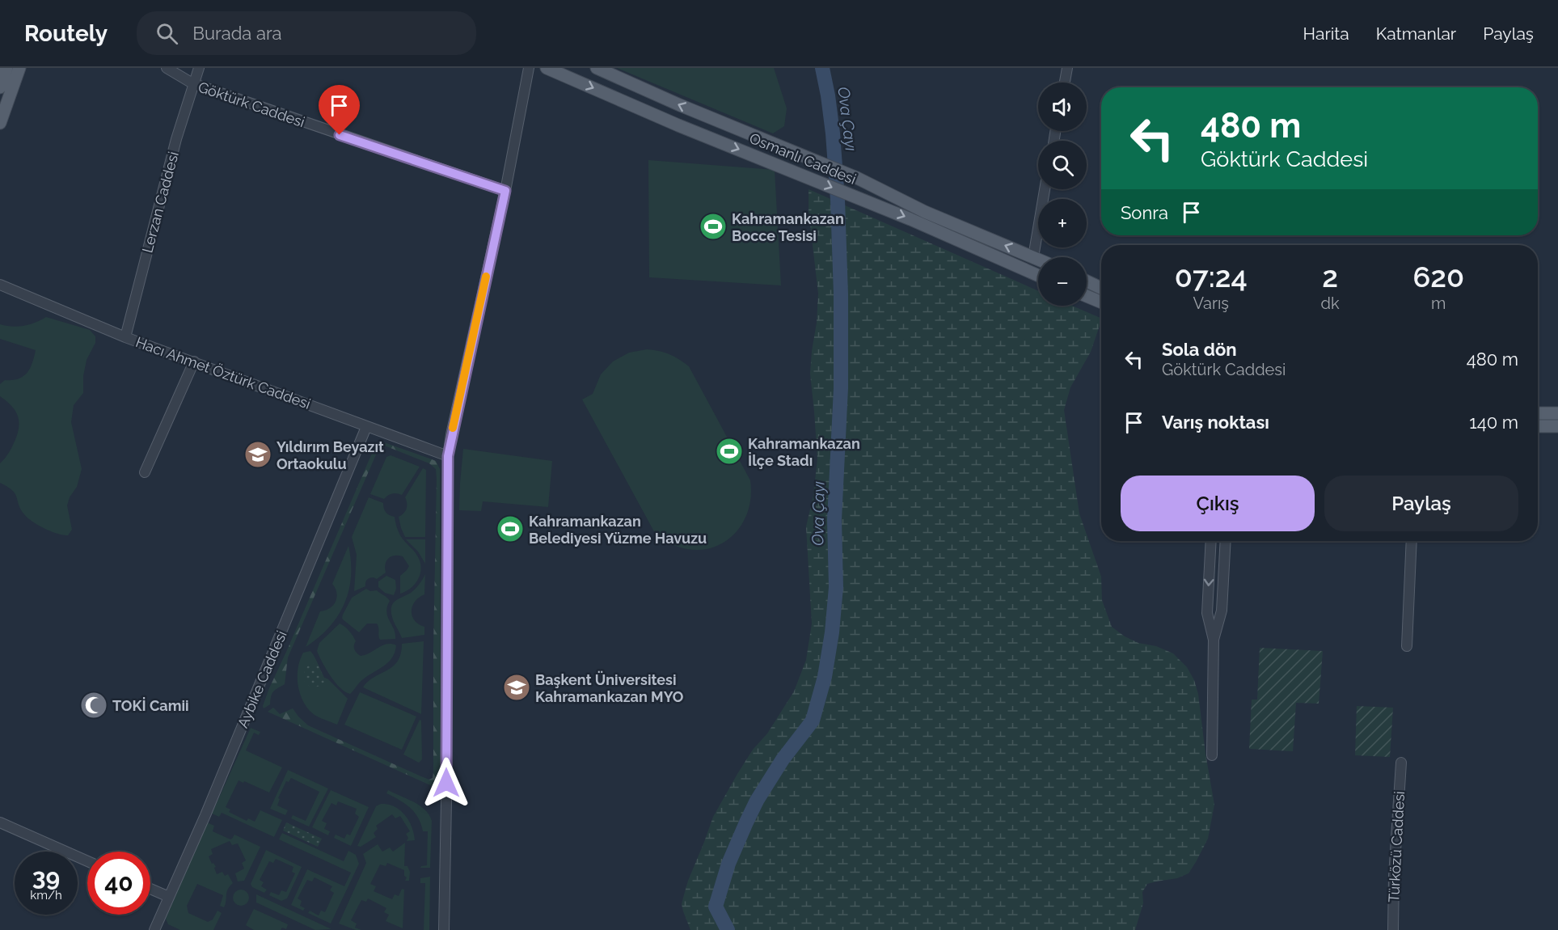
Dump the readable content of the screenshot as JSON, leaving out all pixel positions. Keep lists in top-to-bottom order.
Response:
{
  "streets": {
    "main road": ["Osmanlı Caddesi"],
    "street": [
      "Göktürk Caddesi",
      "Lerzan Caddesi",
      "Hacı Ahmet Öztürk Caddesi",
      "Aybike Caddesi",
      "Türközü Caddesi"
    ]
  },
  "crossings": [
    ["Göktürk Caddesi", "Lerzan Caddesi"],
    ["Lerzan Caddesi", "Hacı Ahmet Öztürk Caddesi"],
    ["Hacı Ahmet Öztürk Caddesi", "Aybike Caddesi"]
  ],
  "water": ["Ova Çayı"],
  "places": {
    "sports": ["Kahramankazan Bocce Tesisi", "Kahramankazan İlçe Stadı", "Kahramankazan Belediyesi Yüzme Havuzu"],
    "school or university": ["Yıldırım Beyazıt Ortaokulu", "Başkent Üniversitesi Kahramankazan MYO"],
    "mosque": ["TOKİ Camii"]
  },
  "page": {
    "header": "Routely",
    "search": "Burada ara",
    "nav": ["Harita", "Katmanlar", "Paylaş"],
    "map_buttons": ["+", "−"],
    "turn": ["480 m", "Göktürk Caddesi"],
    "then": "Sonra",
    "eta": [
      "07:24",
      "Varış",
      "2",
      "dk",
      "620",
      "m"
    ],
    "list": [
      {
        "name": "Sola dön",
        "note": "Göktürk Caddesi",
        "value": "480 m"
      },
      {
        "name": "Varış noktası",
        "value": "140 m"
      }
    ],
    "buttons": ["Çıkış", "Paylaş"],
    "speed": "39 km/h",
    "limit": "40"
  }
}
